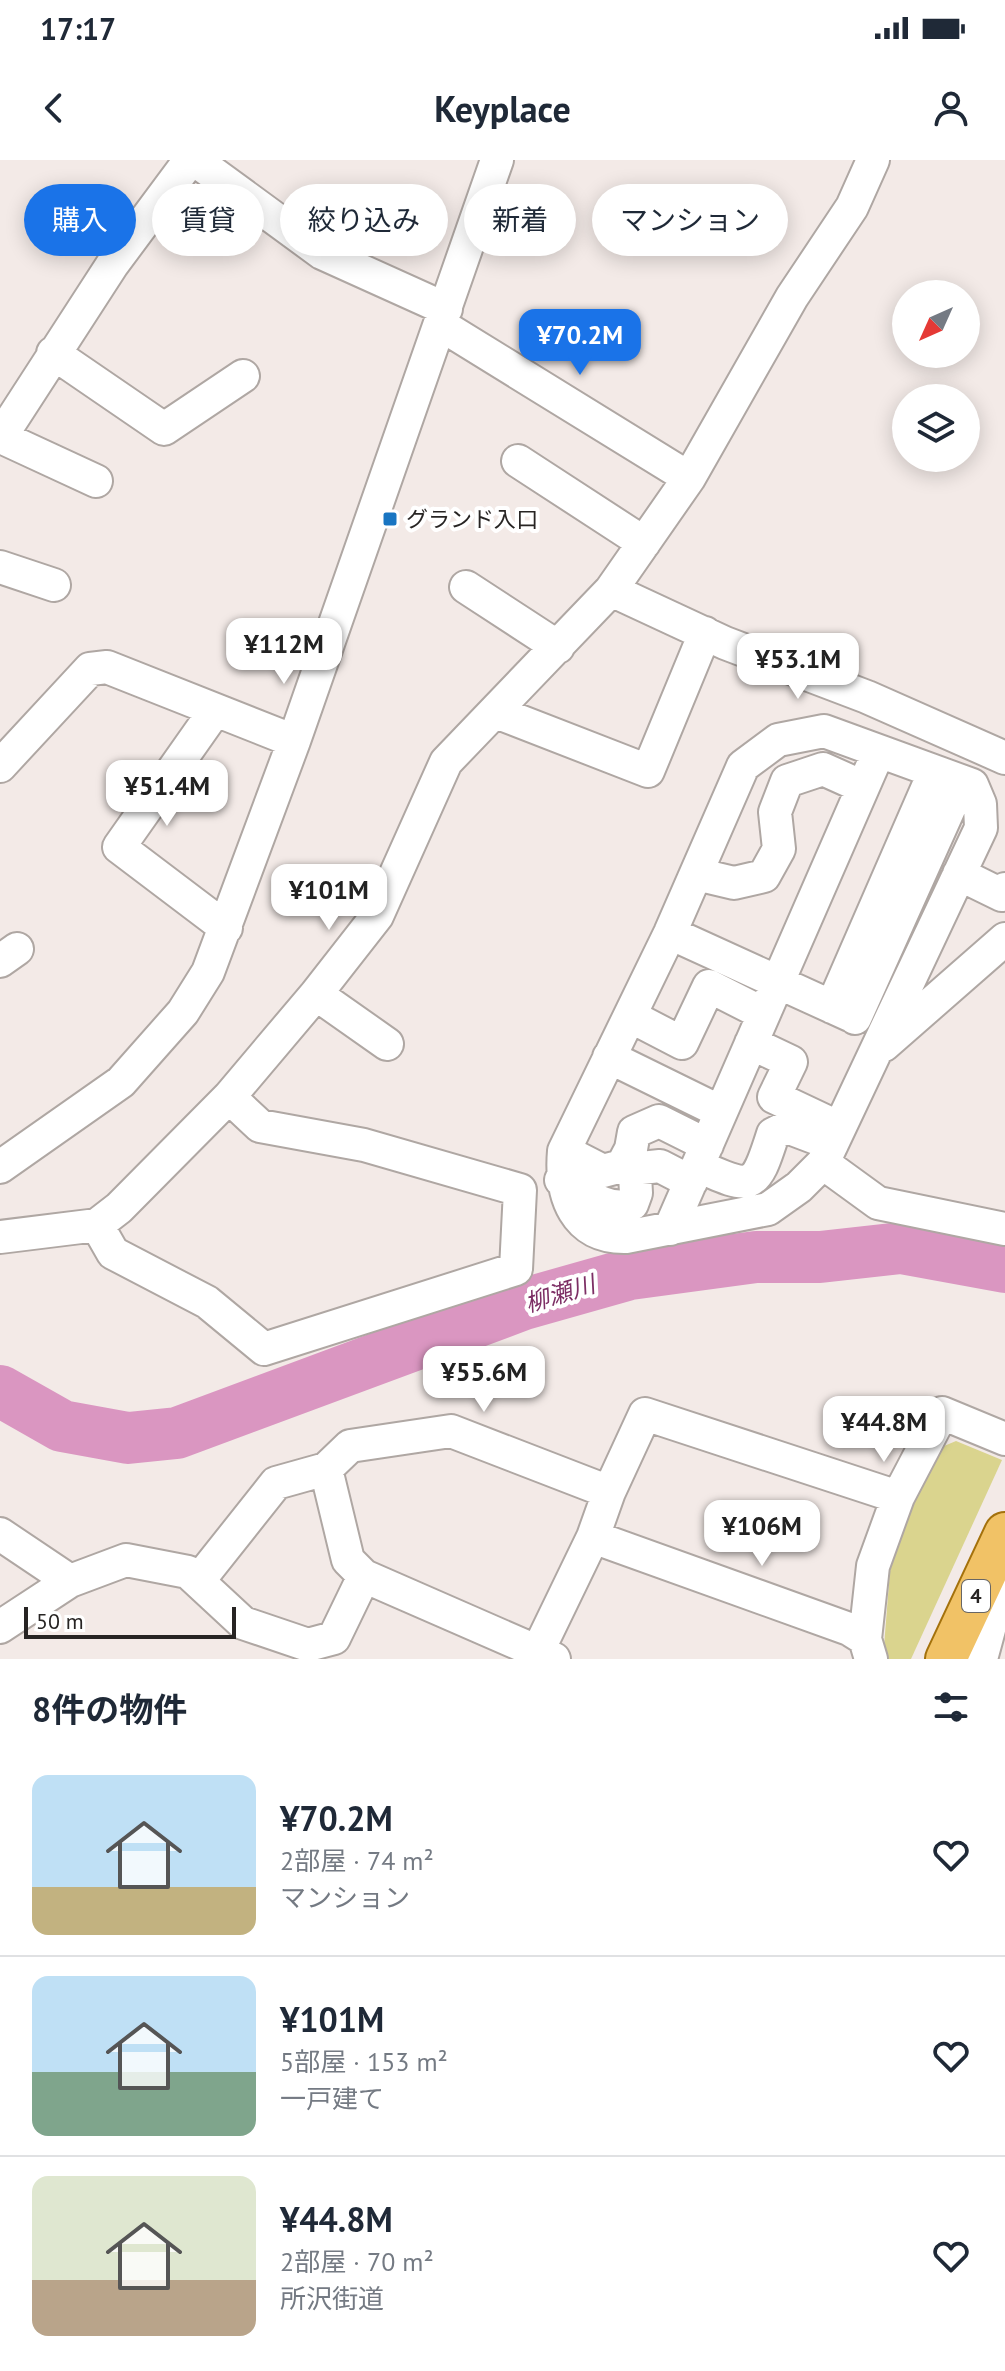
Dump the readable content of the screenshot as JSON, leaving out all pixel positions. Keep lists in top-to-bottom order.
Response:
{
  "streets": {
    "main road": ["4"]
  },
  "water": ["柳瀬川"],
  "places": {
    "transit": ["グランド入口"]
  },
  "scale_bar": "50 m",
  "north": "bottom left",
  "page": {
    "status": "17:17",
    "header": "Keyplace",
    "chip": [
      "購入",
      "賃貸",
      "絞り込み",
      "新着",
      "マンション"
    ],
    "price": [
      "¥70.2M",
      "¥112M",
      "¥53.1M",
      "¥51.4M",
      "¥101M",
      "¥55.6M",
      "¥44.8M",
      "¥106M"
    ],
    "scale": "50 m",
    "heading": "8件の物件",
    "list": [
      {
        "name": "¥70.2M",
        "note": "2部屋 · 74 m² · マンション"
      },
      {
        "name": "¥101M",
        "note": "5部屋 · 153 m² · 一戸建て"
      },
      {
        "name": "¥44.8M",
        "note": "2部屋 · 70 m² · 所沢街道"
      }
    ]
  }
}
